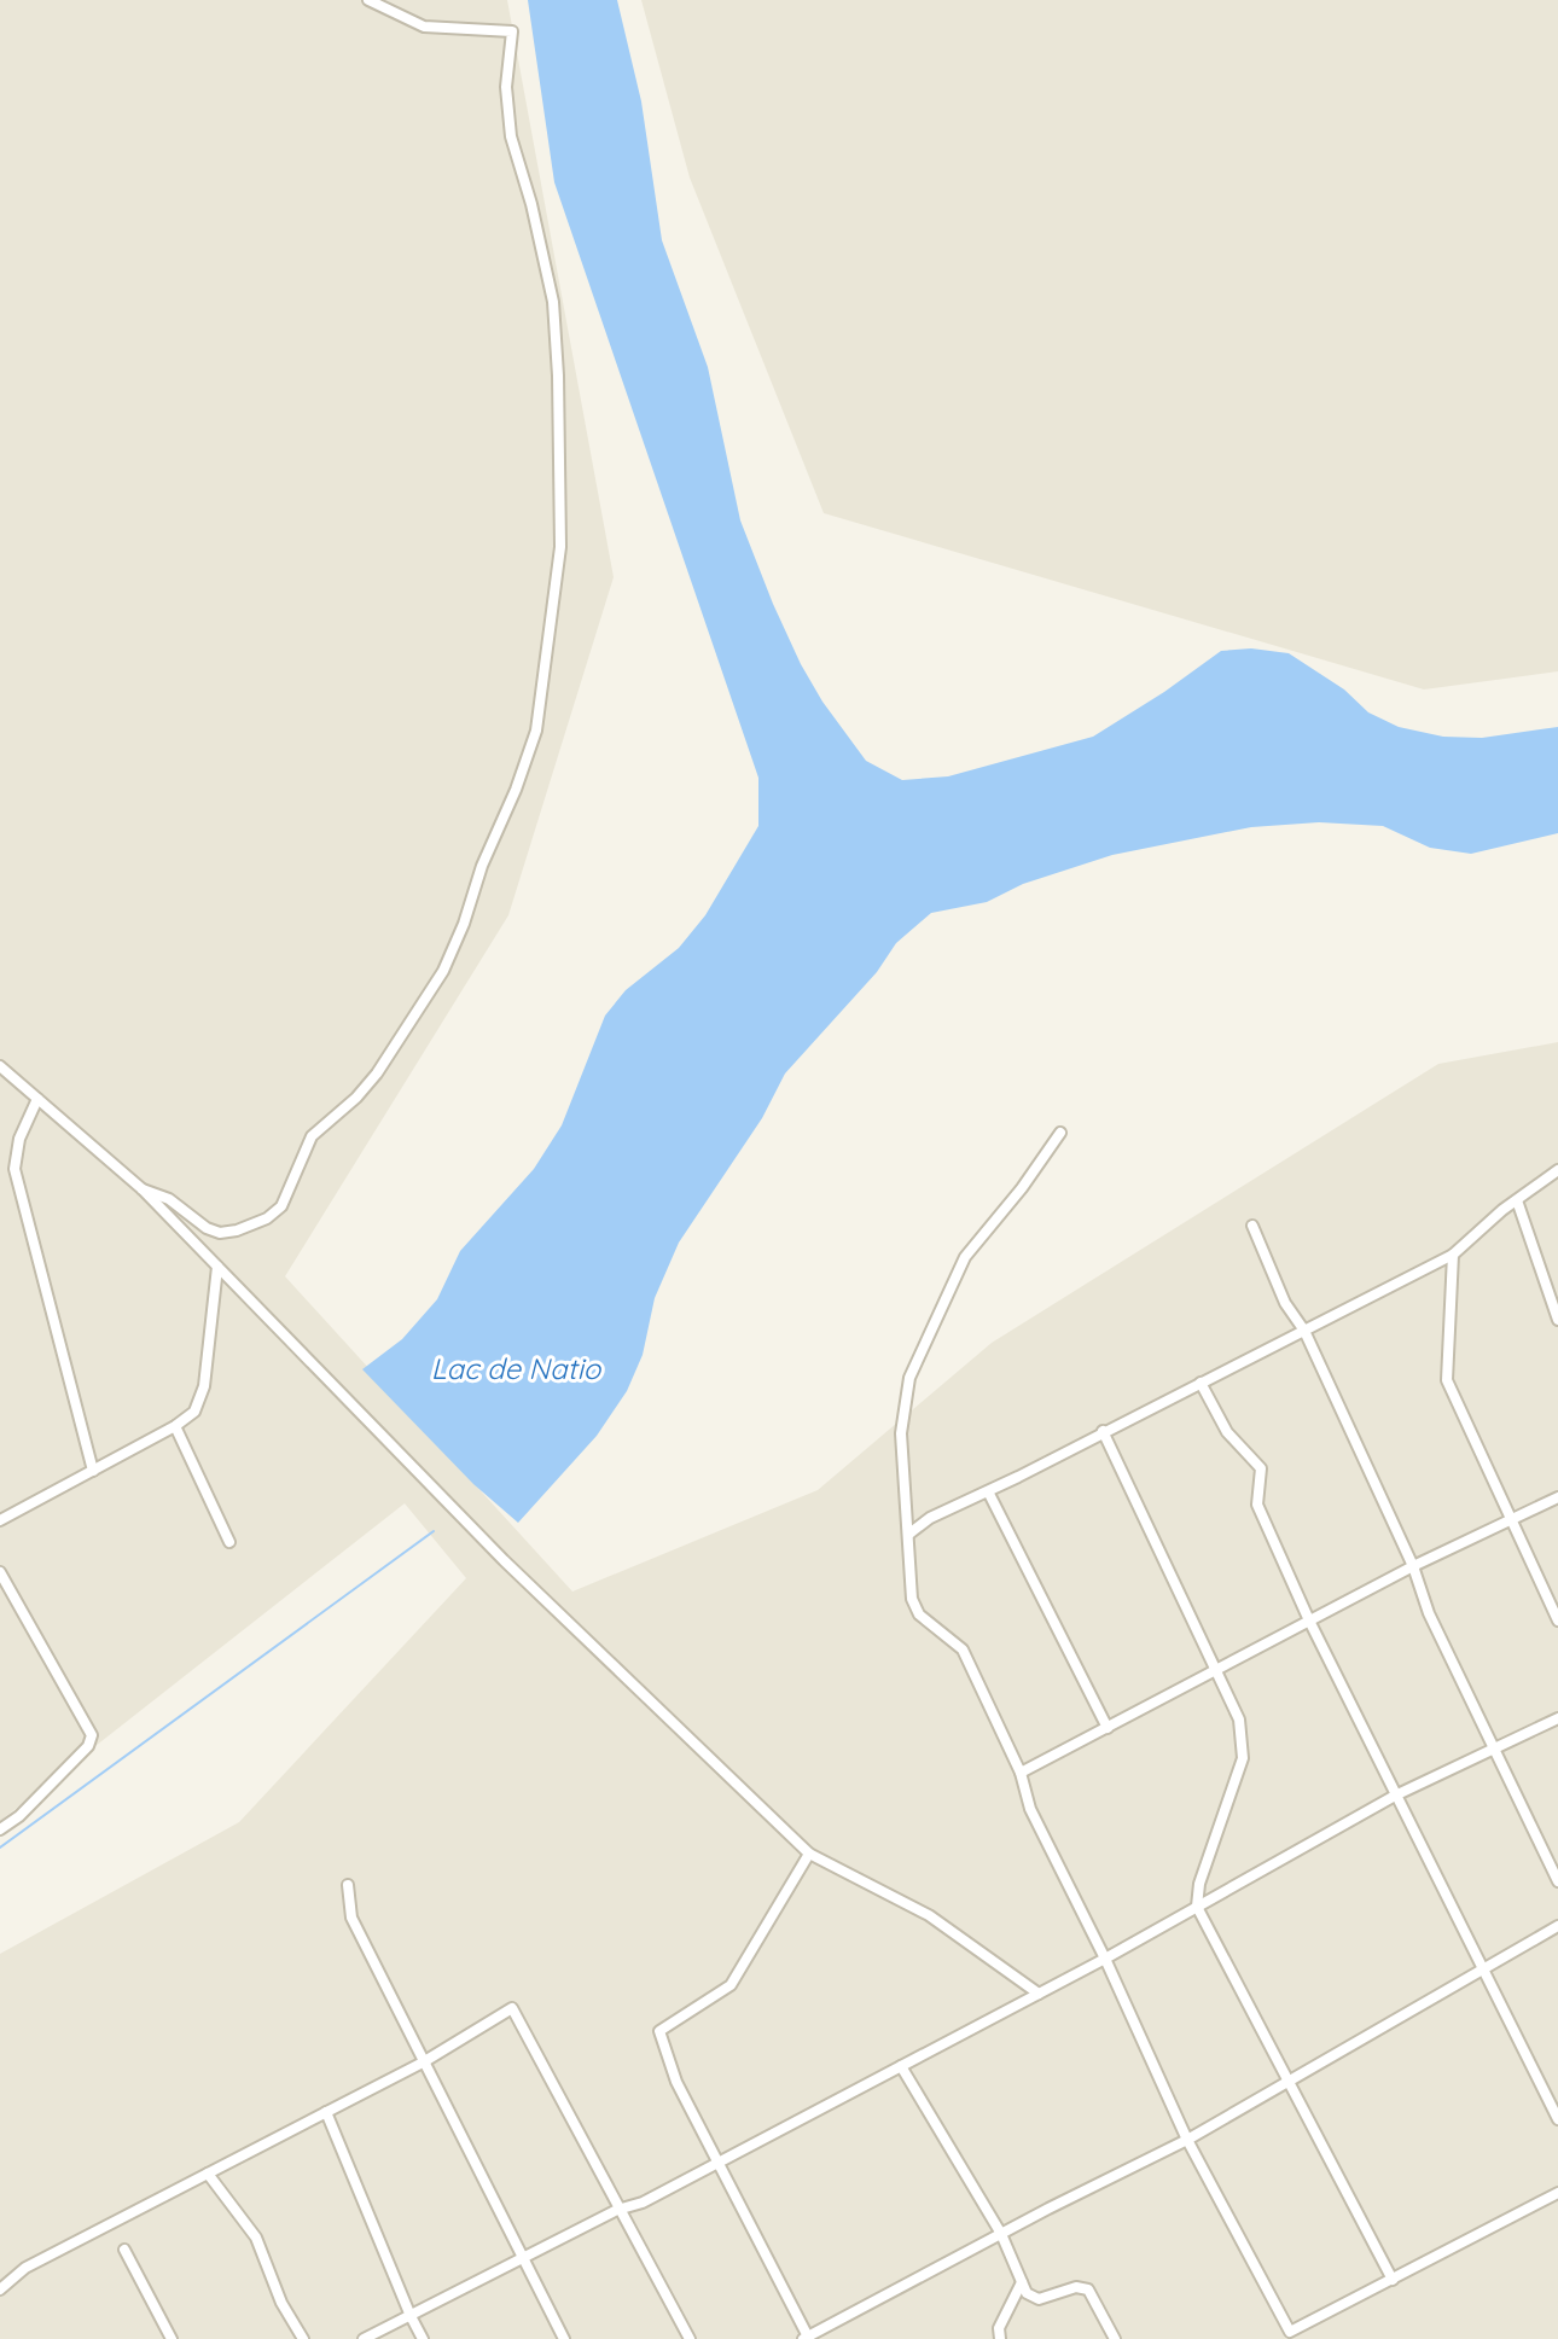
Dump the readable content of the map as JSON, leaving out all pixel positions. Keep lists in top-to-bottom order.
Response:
{
  "water": ["Lac de Natio"]
}
